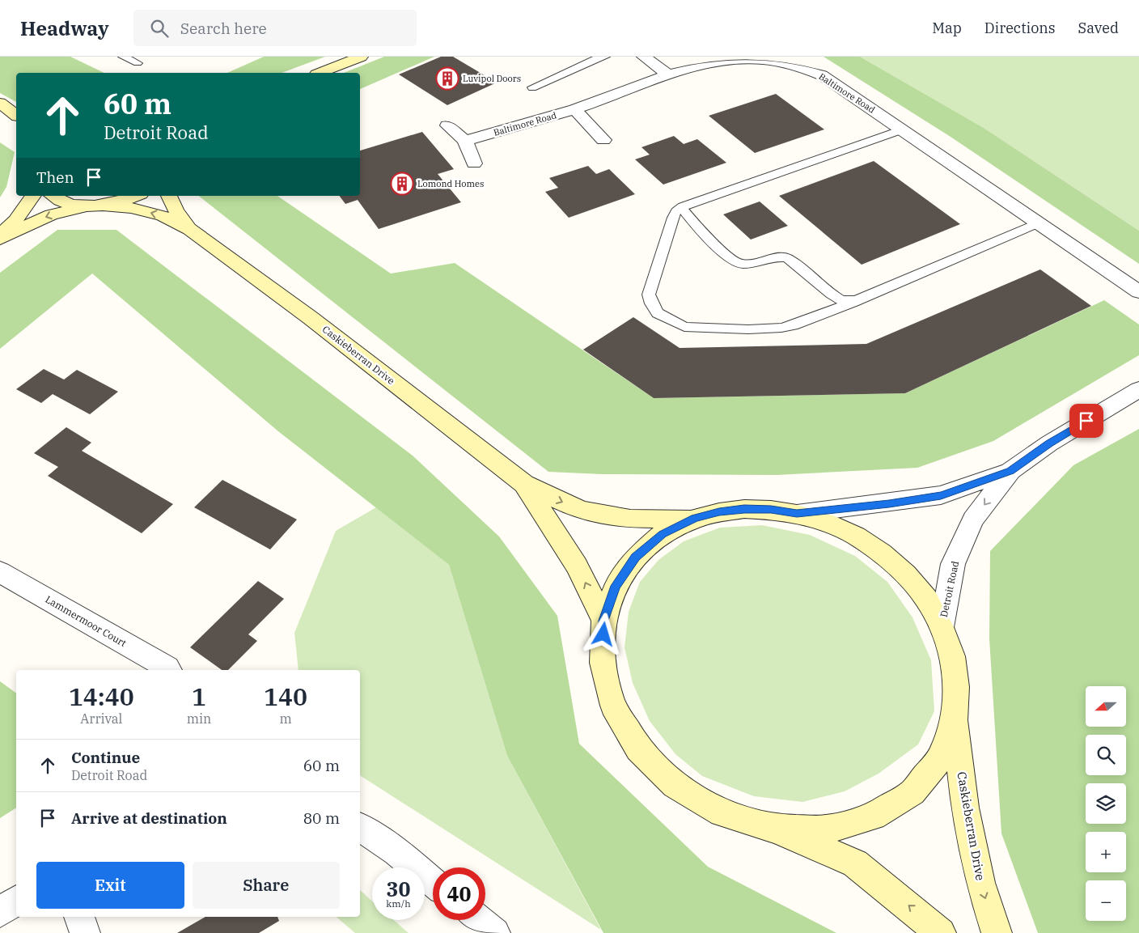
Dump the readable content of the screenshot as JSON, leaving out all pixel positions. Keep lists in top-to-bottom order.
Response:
{
  "streets": {
    "street": [
      "Baltimore Road",
      "Caskieberran Drive",
      "Detroit Road",
      "Lammermoor Court"
    ]
  },
  "places": {
    "building": ["Luvipol Doors", "Lomond Homes"]
  },
  "north": "left",
  "page": {
    "header": "Headway",
    "search": "Search here",
    "nav": ["Map", "Directions", "Saved"],
    "turn": ["60 m", "Detroit Road"],
    "then": "Then",
    "eta": [
      "14:40",
      "Arrival",
      "1",
      "min",
      "140",
      "m"
    ],
    "map_buttons": ["+", "−"],
    "list": [
      {
        "name": "Continue",
        "note": "Detroit Road",
        "value": "60 m"
      },
      {
        "name": "Arrive at destination",
        "value": "80 m"
      }
    ],
    "buttons": ["Exit", "Share"],
    "speed": "30 km/h",
    "limit": "40"
  }
}
